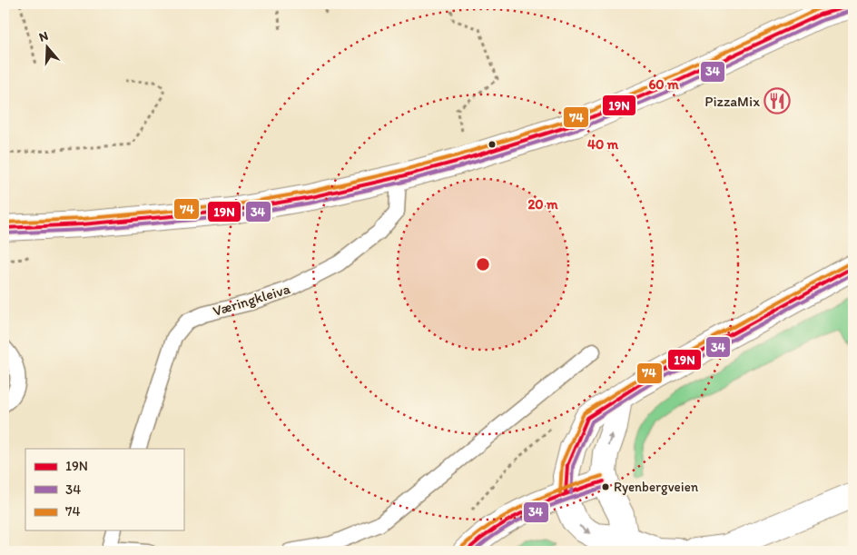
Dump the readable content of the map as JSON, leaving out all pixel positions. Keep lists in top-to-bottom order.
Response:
{
  "streets": {
    "lane": ["Væringkleiva"]
  },
  "places": {
    "restaurant": ["PizzaMix"],
    "other": ["Ryenbergveien"]
  },
  "lines": ["transit line 74", "transit line 19N", "transit line 34"],
  "legend": ["19N", "34", "74"],
  "north": "top",
  "rings": ["60 m", "40 m", "20 m"]
}
